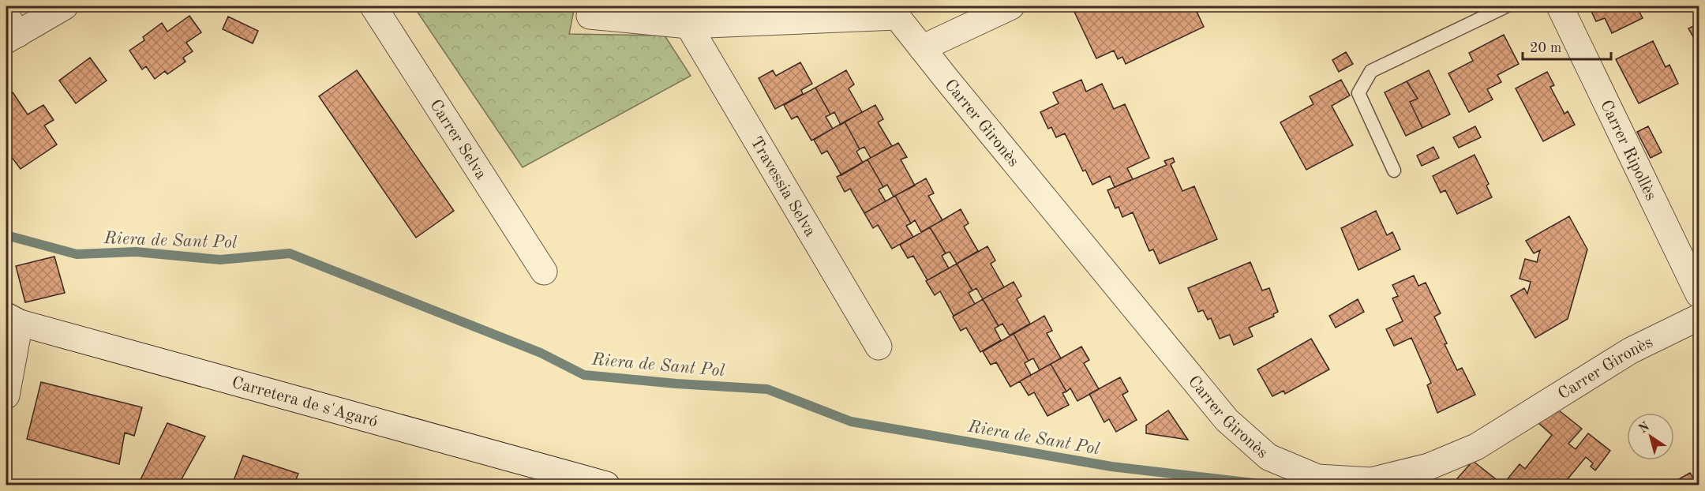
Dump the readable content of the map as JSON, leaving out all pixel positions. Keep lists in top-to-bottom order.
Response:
{
  "streets": {
    "street": [
      "Carrer Gironès",
      "Carrer Selva",
      "Carrer Ripollès",
      "Travessia Selva",
      "Carretera de s'Agaró"
    ]
  },
  "water": ["Riera de Sant Pol"],
  "scale_bar": "20 m",
  "north": "top left"
}
